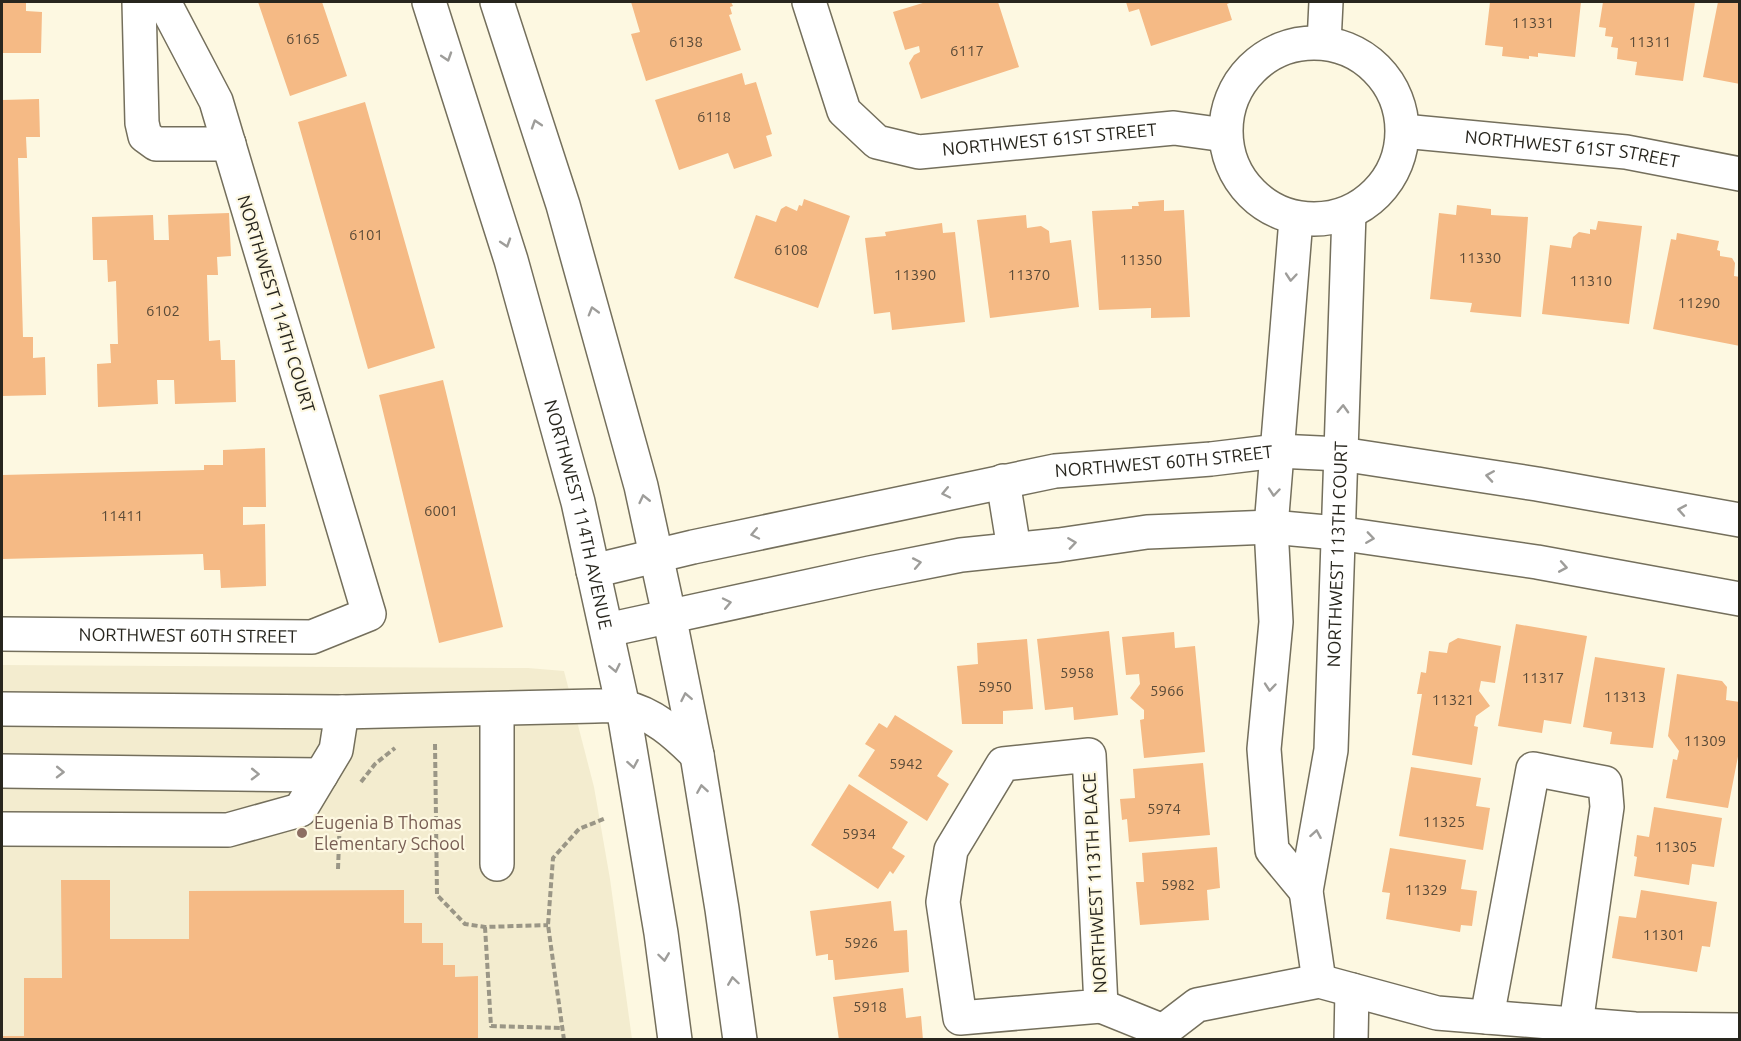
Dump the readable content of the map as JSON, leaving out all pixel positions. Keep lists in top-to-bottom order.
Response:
{
  "streets": {
    "street": [
      "NORTHWEST 61ST STREET",
      "NORTHWEST 114TH COURT",
      "NORTHWEST 60TH STREET",
      "NORTHWEST 114TH AVENUE",
      "NORTHWEST 113TH COURT",
      "NORTHWEST 113TH PLACE"
    ]
  },
  "crossings": [
    ["NORTHWEST 61ST STREET", "NORTHWEST 113TH COURT"],
    ["NORTHWEST 114TH COURT", "NORTHWEST 60TH STREET"],
    ["NORTHWEST 60TH STREET", "NORTHWEST 114TH AVENUE"],
    ["NORTHWEST 60TH STREET", "NORTHWEST 113TH COURT"]
  ],
  "places": ["Eugenia B Thomas Elementary School"],
  "house_numbers": [
    "11331",
    "6165",
    "6138",
    "11311",
    "6117",
    "6118",
    "6101",
    "6108",
    "11330",
    "11350",
    "11390",
    "11370",
    "11310",
    "11290",
    "6102",
    "6001",
    "11411",
    "5958",
    "11317",
    "5950",
    "5966",
    "11313",
    "11321",
    "11309",
    "5942",
    "5974",
    "11325",
    "5934",
    "11305",
    "5982",
    "11329",
    "11301",
    "5926",
    "5918"
  ]
}
